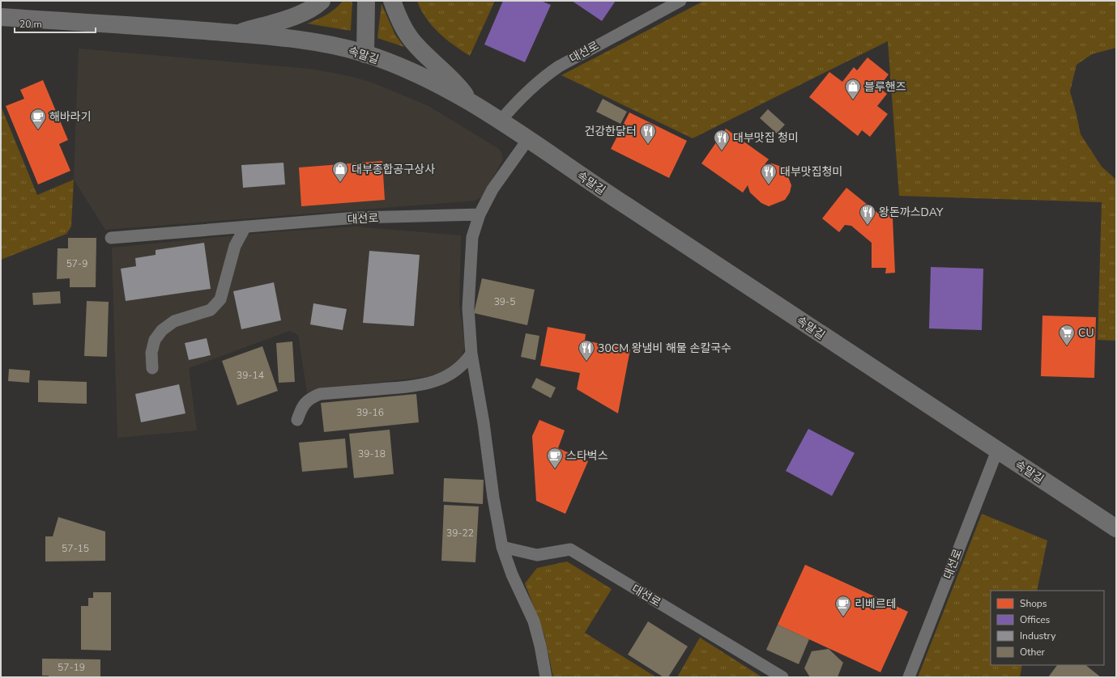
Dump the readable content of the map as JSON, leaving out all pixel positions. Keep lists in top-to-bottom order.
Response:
{
  "streets": {
    "street": ["속말길"],
    "lane": ["대선로"]
  },
  "crossings": [
    ["대선로", "속말길"]
  ],
  "places": {
    "shop": ["블루핸즈", "대부종합공구상사"],
    "cafe": ["해바라기", "스타벅스", "리베르테"],
    "restaurant": [
      "건강한닭터",
      "대부맛집 청미",
      "대부맛집청미",
      "왕돈까스DAY",
      "30CM 왕냄비 해물 손칼국수"
    ],
    "supermarket": ["CU"]
  },
  "house_numbers": [
    "57-9",
    "39-5",
    "39-14",
    "39-16",
    "39-18",
    "39-22",
    "57-15",
    "57-19"
  ],
  "legend": [
    "Shops",
    "Offices",
    "Industry",
    "Other"
  ],
  "scale_bar": "20 m"
}
